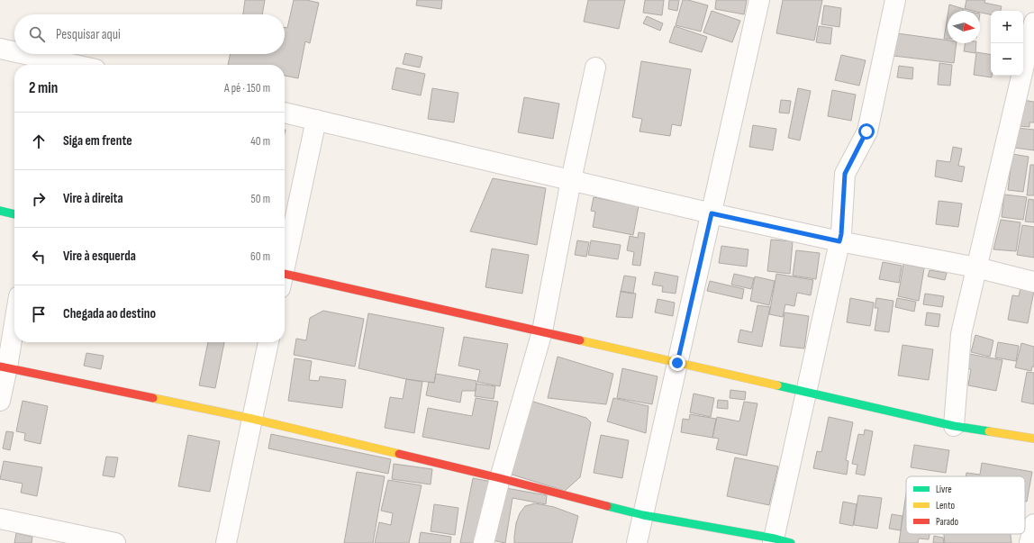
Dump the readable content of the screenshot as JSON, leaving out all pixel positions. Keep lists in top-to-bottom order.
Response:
{
  "legend": ["Livre", "Lento", "Parado"],
  "north": "right",
  "page": {
    "map_buttons": ["+", "−"],
    "search": "Pesquisar aqui",
    "heading": ["2 min", "A pé · 150 m"],
    "list": [
      ["Siga em frente", "40 m"],
      ["Vire à direita", "50 m"],
      ["Vire à esquerda", "60 m"],
      "Chegada ao destino"
    ]
  }
}
